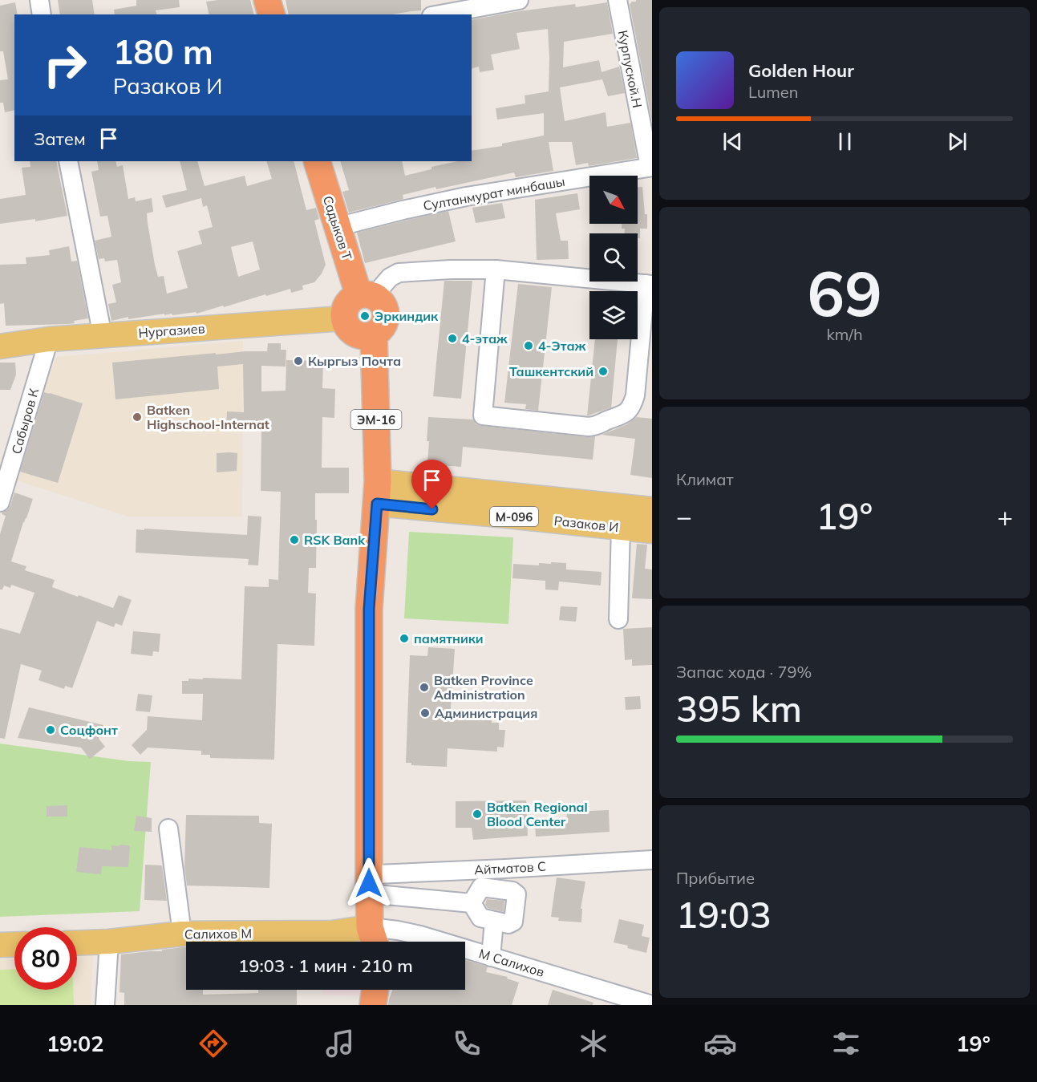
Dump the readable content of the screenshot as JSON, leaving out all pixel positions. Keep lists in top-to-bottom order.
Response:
{
  "streets": {
    "highway": ["Садыков Т", "ЭМ-16"],
    "main road": [
      "Нургазиев",
      "М-096",
      "Разаков И",
      "Салихов М"
    ],
    "street": [
      "Курпуской.Н",
      "Султанмурат минбашы",
      "Сабыров К",
      "Айтматов С",
      "М Салихов"
    ]
  },
  "crossings": [
    ["Курпуской.Н", "Султанмурат минбашы"],
    ["Султанмурат минбашы", "Садыков Т"],
    ["Садыков Т", "Нургазиев"],
    ["Садыков Т", "ЭМ-16"],
    ["Нургазиев", "ЭМ-16"],
    ["Нургазиев", "Сабыров К"],
    ["ЭМ-16", "Разаков И"],
    ["ЭМ-16", "Айтматов С"],
    ["ЭМ-16", "Салихов М"],
    ["ЭМ-16", "М Салихов"],
    ["Салихов М", "М Салихов"]
  ],
  "places": [
    "Эркиндик",
    "4-этаж",
    "4-Этаж",
    "Кыргыз Почта",
    "Ташкентский",
    "Batken Highschool-Internat",
    "RSK Bank",
    "памятники",
    "Batken Province Administration",
    "Администрация",
    "Соцфонт",
    "Batken Regional Blood Center"
  ],
  "north": "bottom right",
  "page": {
    "turn": ["180 m", "Разаков И"],
    "song": ["Golden Hour", "Lumen"],
    "then": "Затем",
    "tile": [
      ["69", "km/h"],
      "Климат",
      ["Запас хода · 79%", "395 km"],
      ["Прибытие", "19:03"]
    ],
    "heat": ["−", "19°", "+"],
    "limit": "80",
    "trip": "19:03 · 1 мин · 210 m",
    "tabs": ["19:02", "19°"]
  }
}
